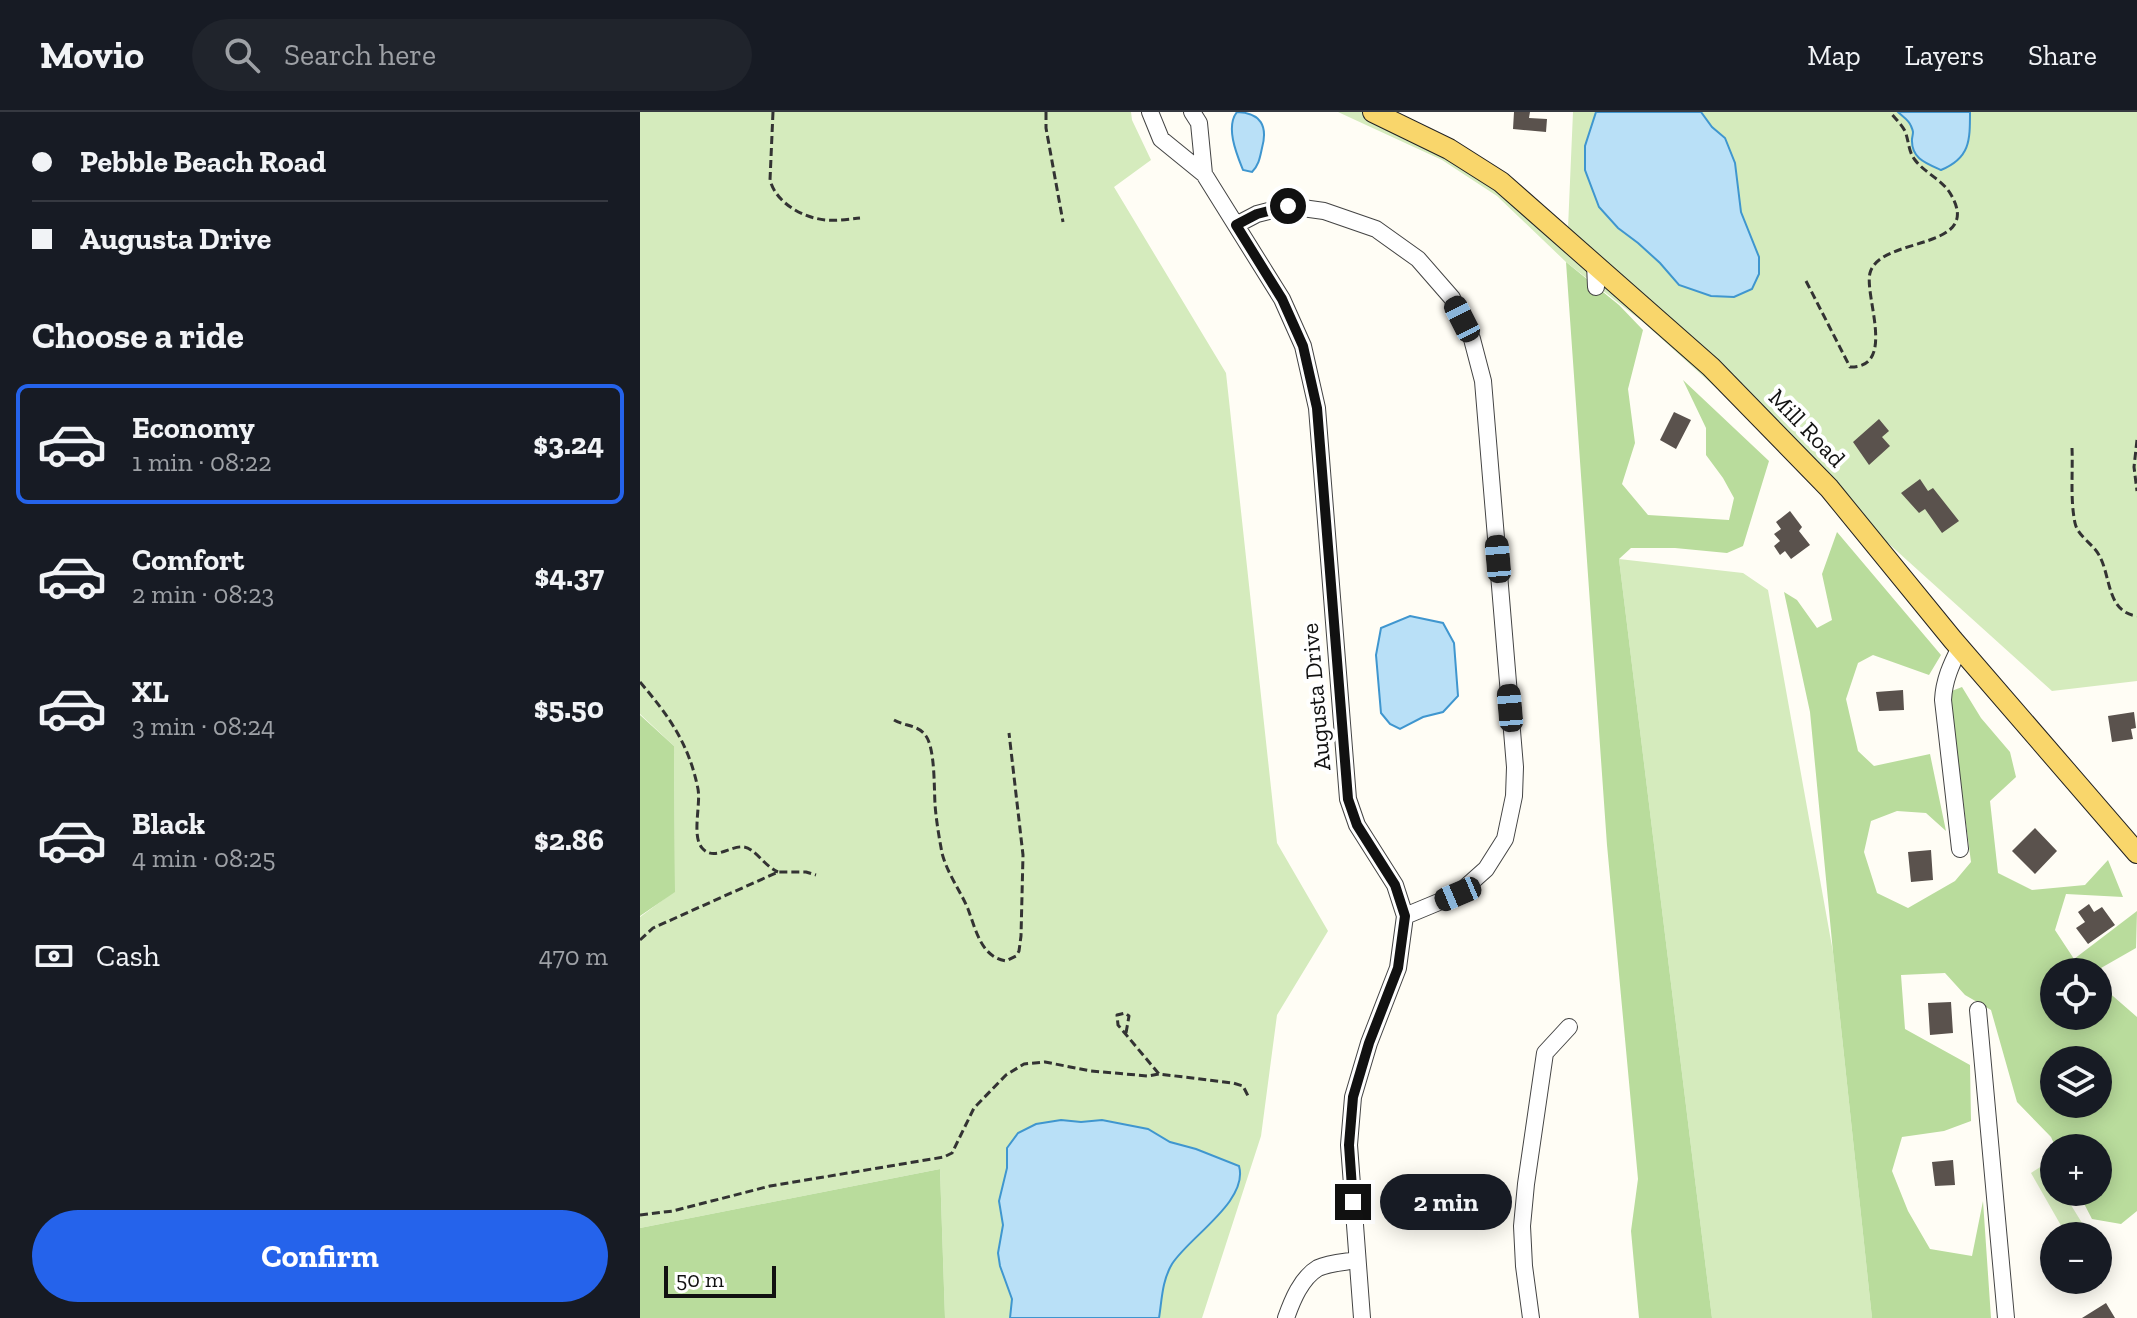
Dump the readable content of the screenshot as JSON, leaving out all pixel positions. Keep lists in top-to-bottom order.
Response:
{
  "streets": {
    "main road": ["Mill Road"],
    "street": ["Augusta Drive"]
  },
  "scale_bar": "50 m",
  "page": {
    "header": "Movio",
    "search": "Search here",
    "nav": ["Map", "Layers", "Share"],
    "banner": ["Pebble Beach Road", "Augusta Drive"],
    "heading": "Choose a ride",
    "list": [
      {
        "name": "Economy",
        "note": "1 min · 08:22",
        "value": "$3.24"
      },
      {
        "name": "Comfort",
        "note": "2 min · 08:23",
        "value": "$4.37"
      },
      {
        "name": "XL",
        "note": "3 min · 08:24",
        "value": "$5.50"
      },
      {
        "name": "Black",
        "note": "4 min · 08:25",
        "value": "$2.86"
      }
    ],
    "pay": ["Cash", "470 m"],
    "map_buttons": ["+", "−"],
    "bubble": "2 min",
    "buttons": "Confirm",
    "scale": "50 m"
  }
}
